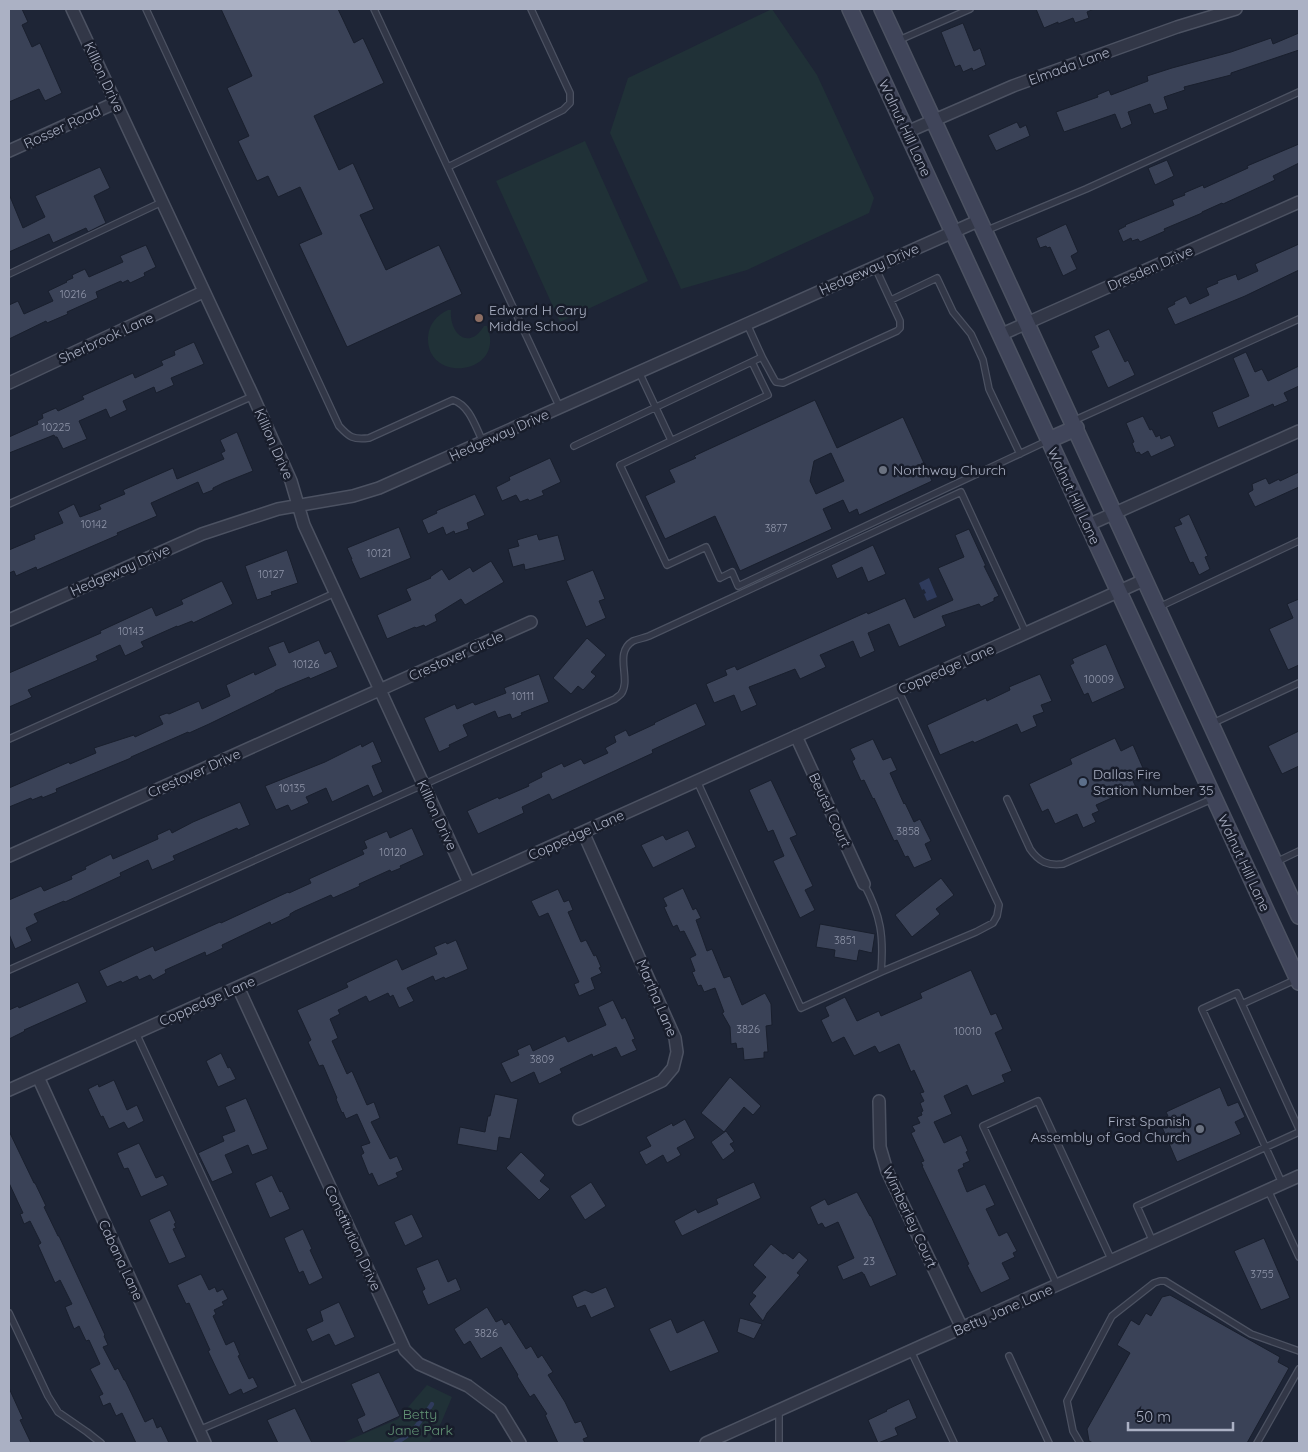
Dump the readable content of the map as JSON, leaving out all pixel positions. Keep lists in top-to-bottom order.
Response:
{
  "streets": {
    "main road": ["Walnut Hill Lane"],
    "street": [
      "Elmada Lane",
      "Killion Drive",
      "Rosser Road",
      "Dresden Drive",
      "Hedgeway Drive",
      "Sherbrook Lane",
      "Crestover Circle",
      "Coppedge Lane",
      "Crestover Drive",
      "Beutel Court",
      "Martha Lane",
      "Wimberley Court",
      "Constitution Drive",
      "Cabana Lane",
      "Betty Jane Lane"
    ]
  },
  "crossings": [
    ["Elmada Lane", "Walnut Hill Lane"],
    ["Killion Drive", "Rosser Road"],
    ["Killion Drive", "Hedgeway Drive"],
    ["Killion Drive", "Sherbrook Lane"],
    ["Killion Drive", "Crestover Circle"],
    ["Killion Drive", "Coppedge Lane"],
    ["Killion Drive", "Crestover Drive"],
    ["Walnut Hill Lane", "Dresden Drive"],
    ["Walnut Hill Lane", "Hedgeway Drive"],
    ["Walnut Hill Lane", "Coppedge Lane"],
    ["Crestover Circle", "Crestover Drive"],
    ["Coppedge Lane", "Beutel Court"],
    ["Coppedge Lane", "Martha Lane"],
    ["Coppedge Lane", "Constitution Drive"],
    ["Coppedge Lane", "Cabana Lane"],
    ["Wimberley Court", "Betty Jane Lane"]
  ],
  "parks": ["Betty Jane Park"],
  "places": [
    "Edward H Cary Middle School",
    "Northway Church",
    "Dallas Fire Station Number 35",
    "First Spanish Assembly of God Church"
  ],
  "house_numbers": [
    "10216",
    "10225",
    "10142",
    "3877",
    "10121",
    "10127",
    "10143",
    "10126",
    "10009",
    "10111",
    "10135",
    "3858",
    "10120",
    "3851",
    "3826",
    "10010",
    "3809",
    "23",
    "3755",
    "3826"
  ],
  "scale_bar": "50 m"
}
